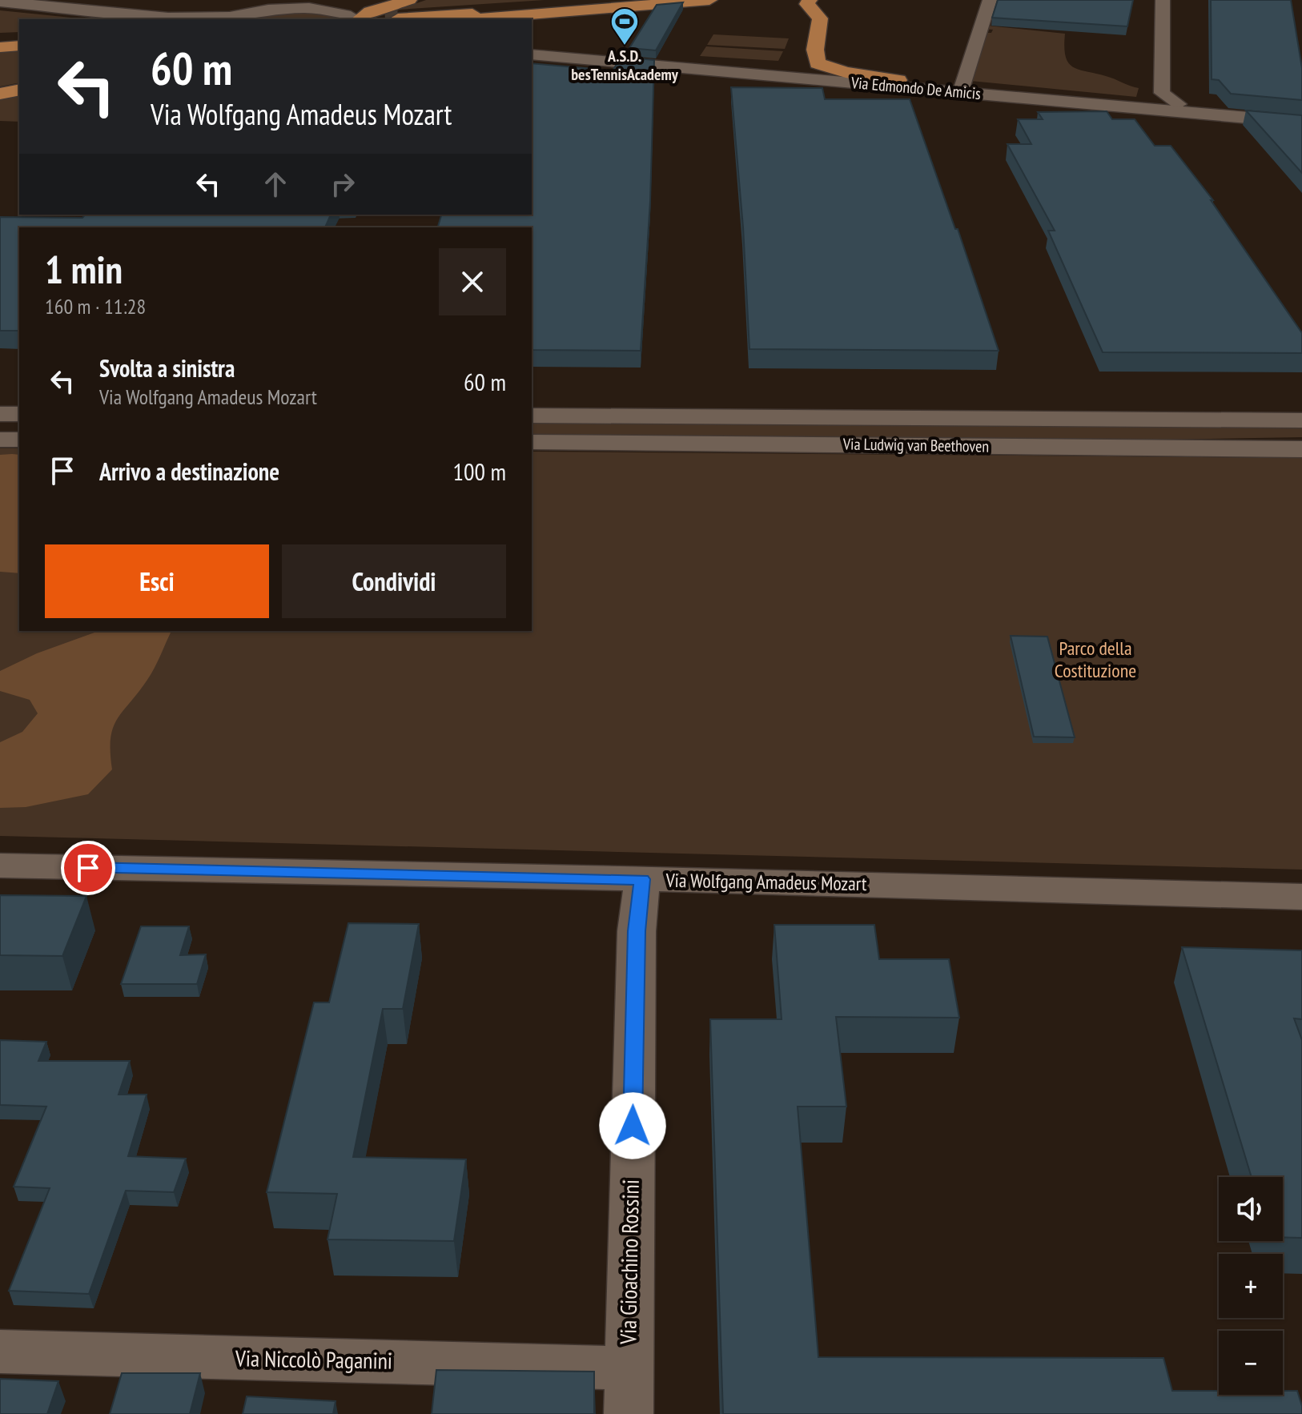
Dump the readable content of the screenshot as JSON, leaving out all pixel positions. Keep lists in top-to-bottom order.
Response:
{
  "streets": {
    "main road": ["Via Edmondo De Amicis"],
    "street": [
      "Via Ludwig van Beethoven",
      "Via Wolfgang Amadeus Mozart",
      "Via Gioachino Rossini",
      "Via Niccolò Paganini"
    ]
  },
  "crossings": [
    ["Via Wolfgang Amadeus Mozart", "Via Gioachino Rossini"],
    ["Via Gioachino Rossini", "Via Niccolò Paganini"]
  ],
  "parks": ["Parco della Costituzione"],
  "places": {
    "sports": ["A.S.D. besTennisAcademy"]
  },
  "page": {
    "turn": ["60 m", "Via Wolfgang Amadeus Mozart"],
    "heading": ["1 min", "160 m · 11:28"],
    "list": [
      {
        "name": "Svolta a sinistra",
        "note": "Via Wolfgang Amadeus Mozart",
        "value": "60 m"
      },
      {
        "name": "Arrivo a destinazione",
        "value": "100 m"
      }
    ],
    "buttons": ["Esci", "Condividi"],
    "map_buttons": ["+", "−"]
  }
}
